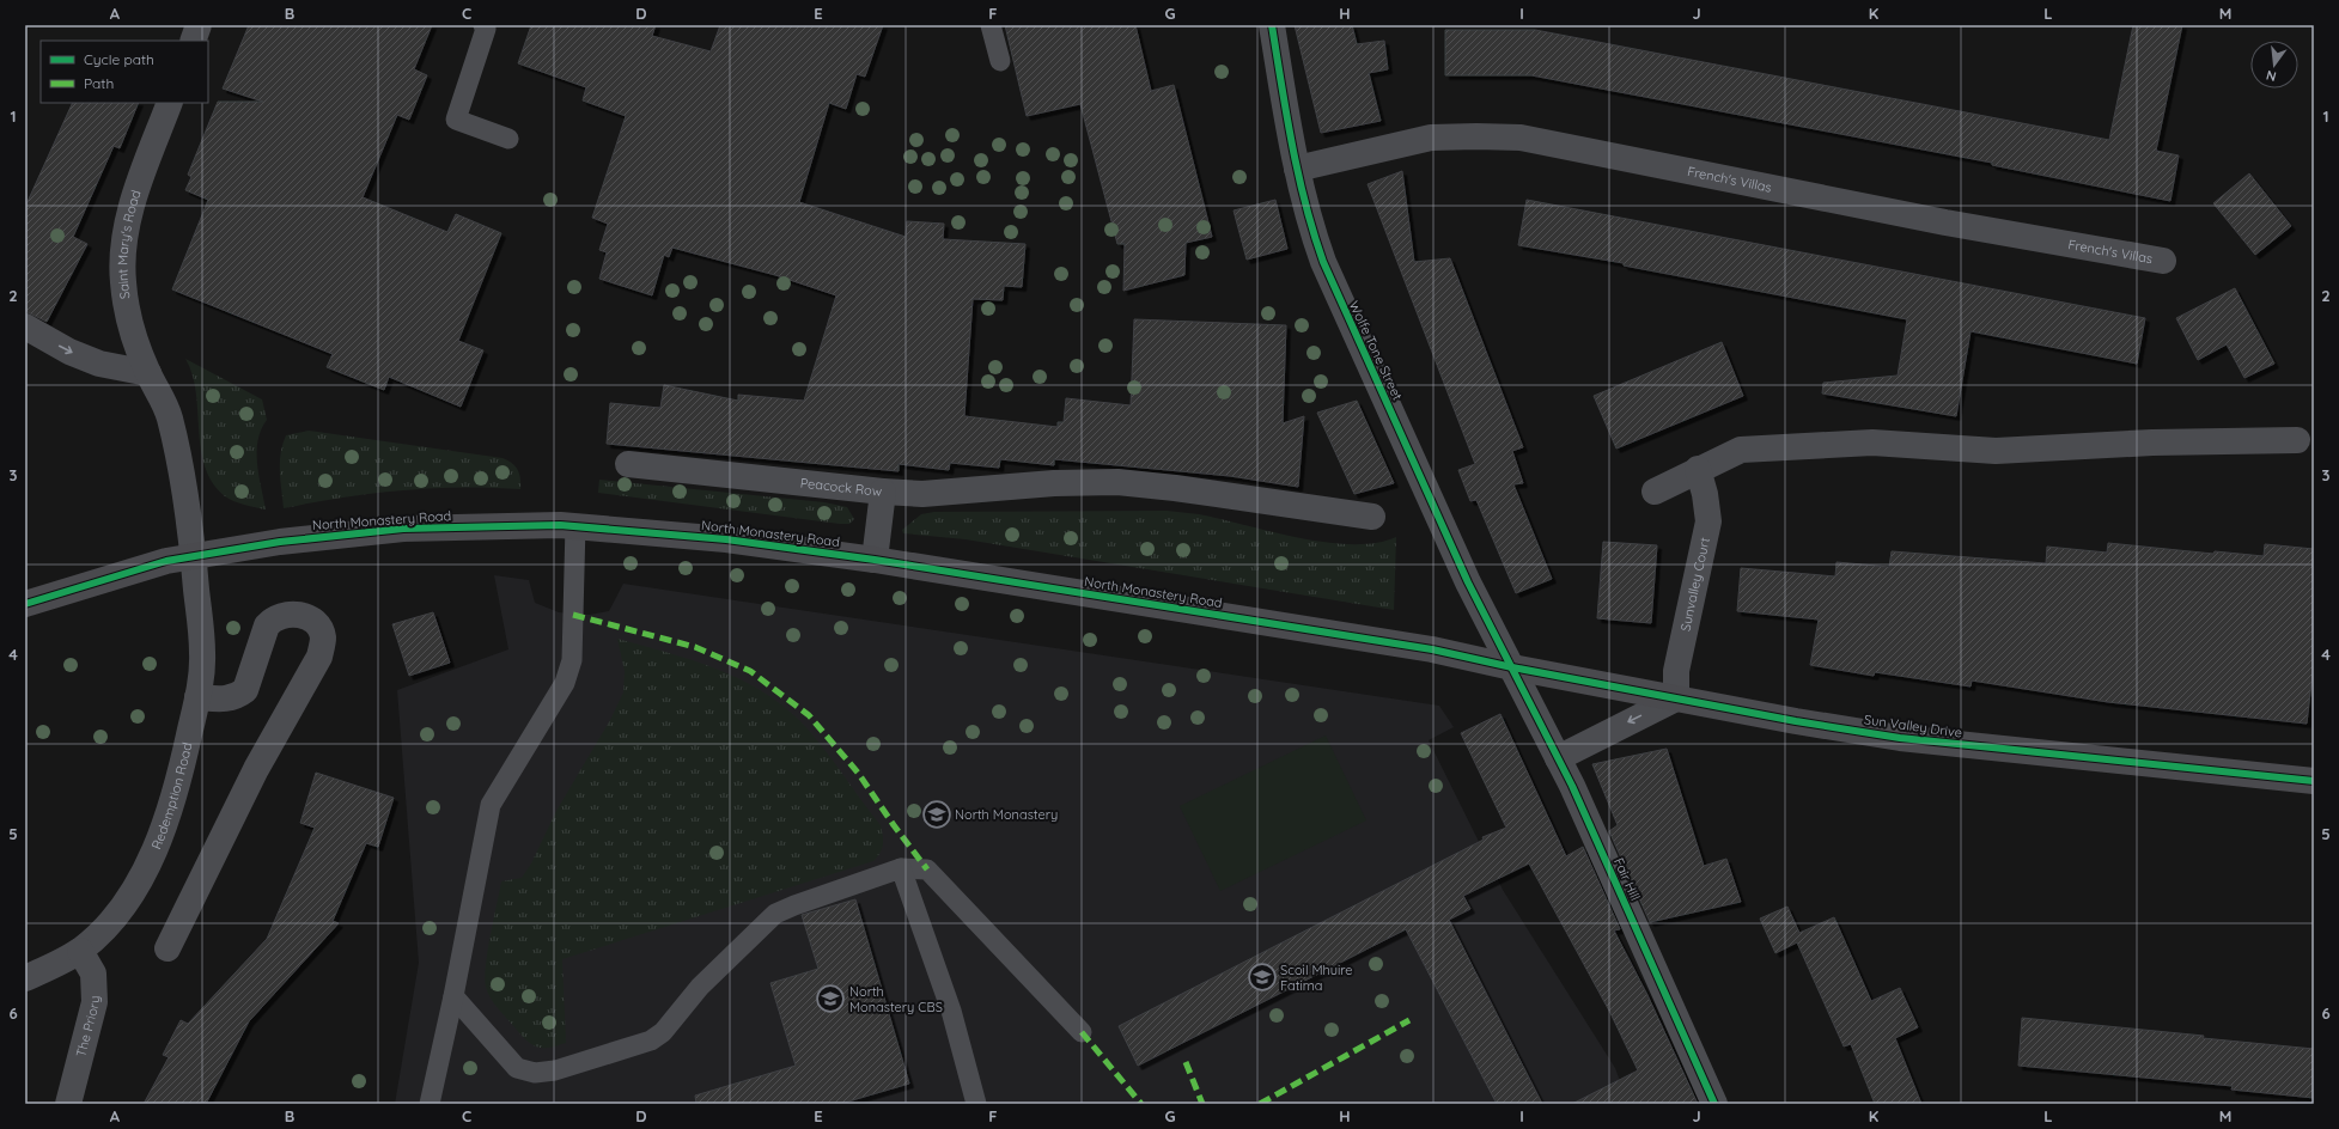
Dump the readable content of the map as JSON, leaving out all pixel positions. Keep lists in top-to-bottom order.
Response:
{
  "streets": {
    "street": [
      "French's Villas",
      "Saint Mary's Road",
      "Wolfe Tone Street",
      "Peacock Row",
      "North Monastery Road",
      "Sunvalley Court",
      "Sun Valley Drive",
      "Redemption Road",
      "Fair Hill",
      "The Priory"
    ]
  },
  "crossings": [
    ["French's Villas", "Wolfe Tone Street"],
    ["Saint Mary's Road", "North Monastery Road"],
    ["Saint Mary's Road", "Redemption Road"],
    ["Wolfe Tone Street", "North Monastery Road"],
    ["Wolfe Tone Street", "Sun Valley Drive"],
    ["Wolfe Tone Street", "Fair Hill"],
    ["North Monastery Road", "Sun Valley Drive"],
    ["North Monastery Road", "Redemption Road"],
    ["North Monastery Road", "Fair Hill"],
    ["Sunvalley Court", "Sun Valley Drive"],
    ["Sun Valley Drive", "Fair Hill"],
    ["Redemption Road", "The Priory"]
  ],
  "places": {
    "school or university": ["North Monastery", "Scoil Mhuire Fatima", "North Monastery CBS"]
  },
  "legend": ["Cycle path", "Path"],
  "north": "bottom",
  "grid": {
    "columns": [
      "A",
      "B",
      "C",
      "D",
      "E",
      "F",
      "G",
      "H",
      "I",
      "J",
      "K",
      "L",
      "M"
    ],
    "rows": [
      "1",
      "2",
      "3",
      "4",
      "5",
      "6"
    ]
  }
}
